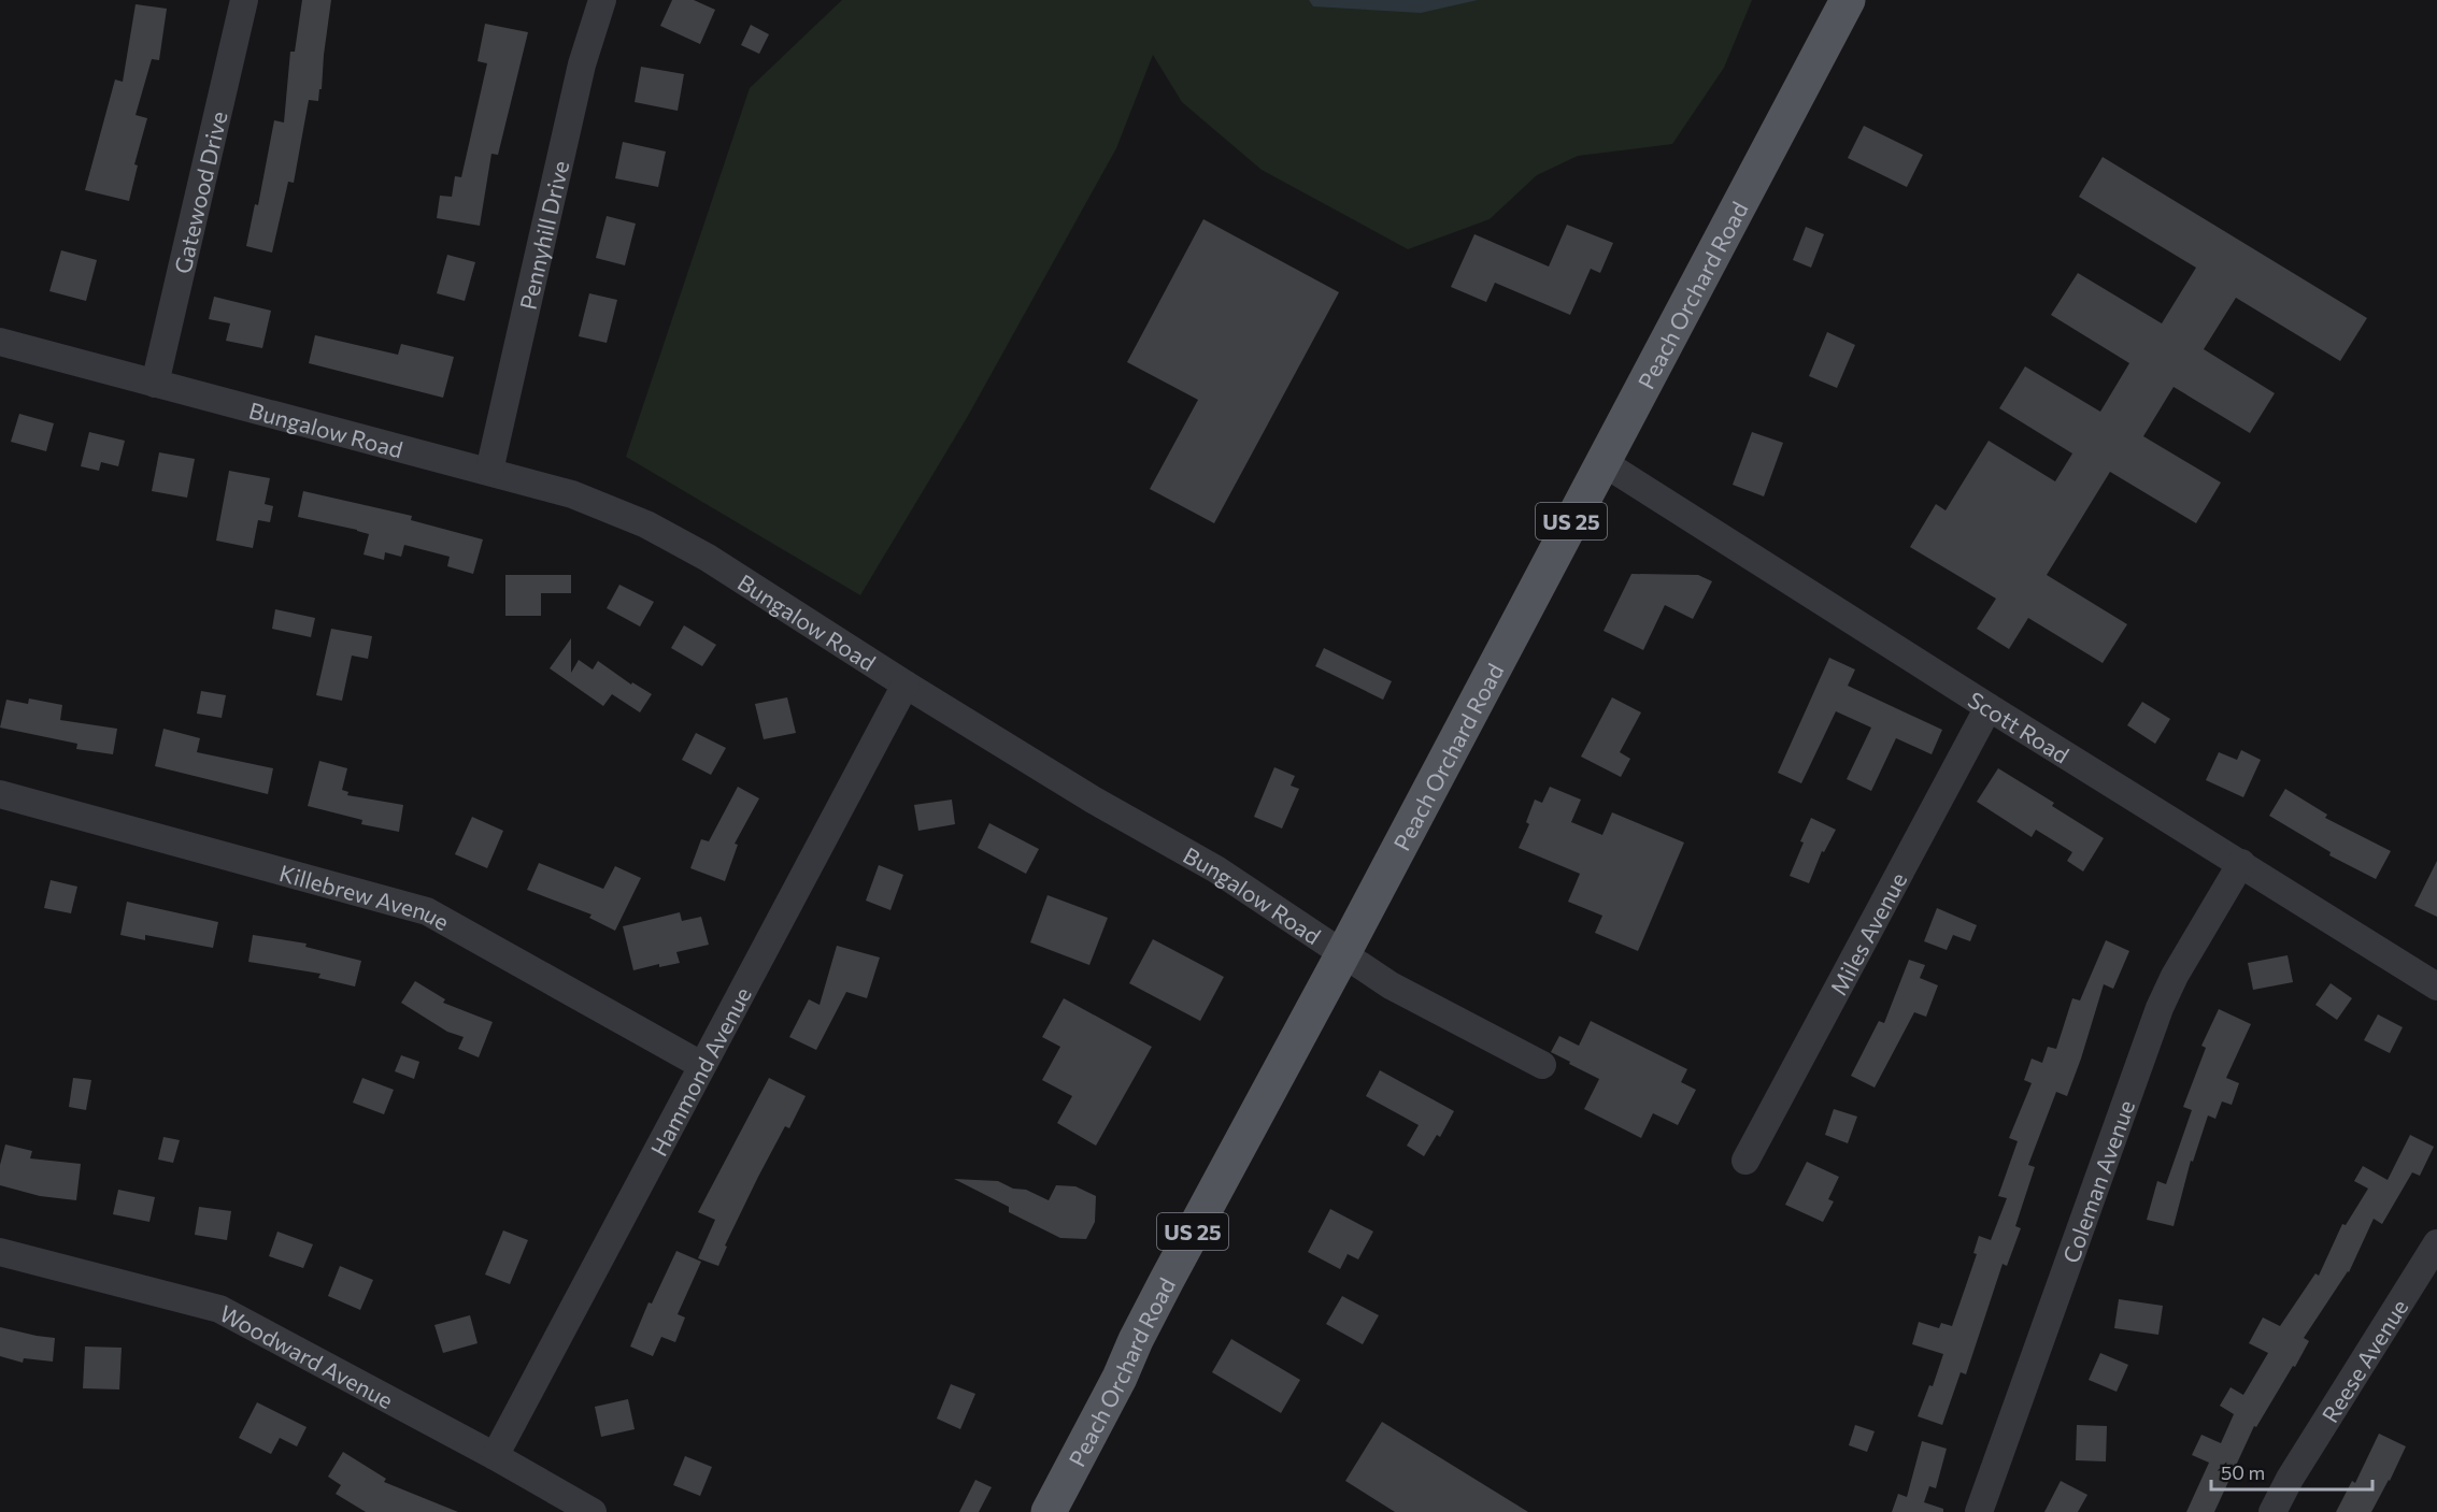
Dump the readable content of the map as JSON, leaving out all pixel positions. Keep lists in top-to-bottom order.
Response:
{
  "streets": {
    "main road": ["Peach Orchard Road", "US 25"],
    "street": [
      "Gatewood Drive",
      "Pennyhill Drive",
      "Bungalow Road",
      "Scott Road",
      "Killebrew Avenue",
      "Miles Avenue",
      "Hammond Avenue",
      "Coleman Avenue",
      "Woodward Avenue",
      "Reese Avenue"
    ]
  },
  "crossings": [
    ["Gatewood Drive", "Bungalow Road"],
    ["Pennyhill Drive", "Bungalow Road"],
    ["Peach Orchard Road", "Bungalow Road"],
    ["Peach Orchard Road", "Scott Road"],
    ["Bungalow Road", "Hammond Avenue"],
    ["Scott Road", "Miles Avenue"],
    ["Scott Road", "Coleman Avenue"],
    ["Killebrew Avenue", "Hammond Avenue"],
    ["Hammond Avenue", "Woodward Avenue"]
  ],
  "scale_bar": "50 m"
}
